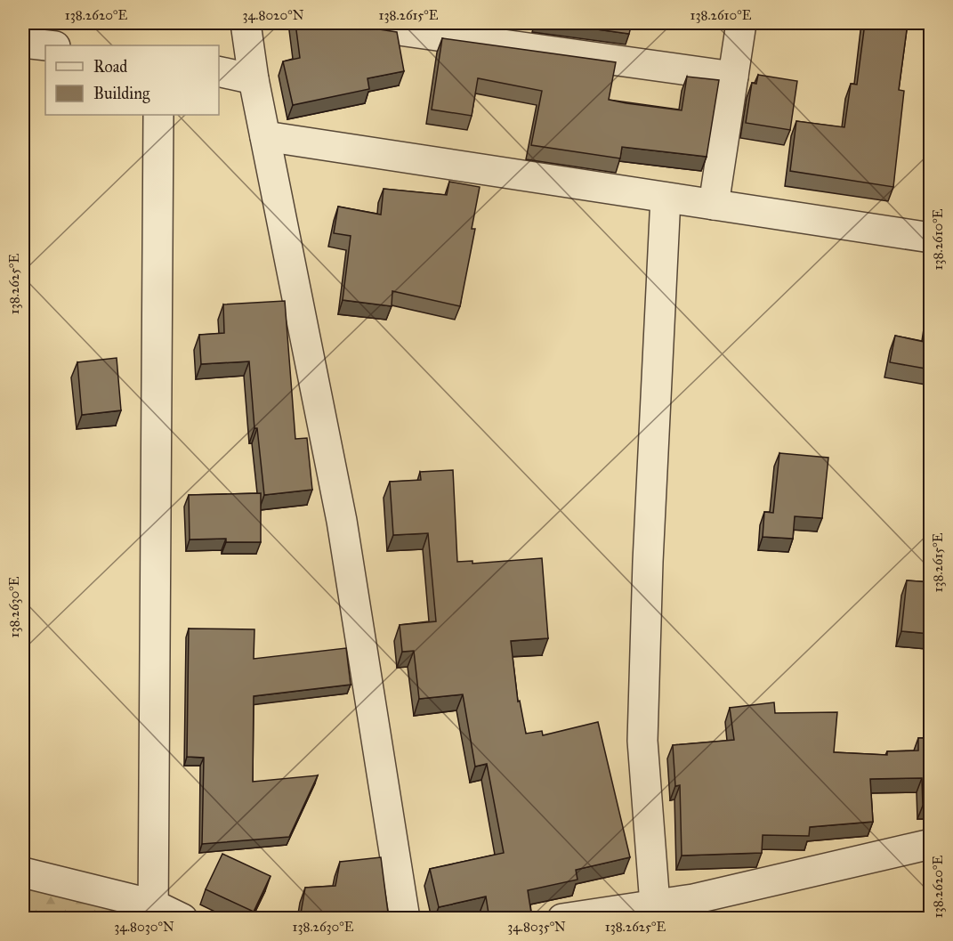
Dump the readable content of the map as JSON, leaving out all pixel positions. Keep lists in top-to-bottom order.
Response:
{
  "legend": ["Road", "Building"],
  "coordinates": [
    "138.2620°E",
    "34.8020°N",
    "138.2615°E",
    "138.2610°E",
    "138.2625°E",
    "138.2630°E",
    "34.8030°N",
    "34.8035°N"
  ]
}
